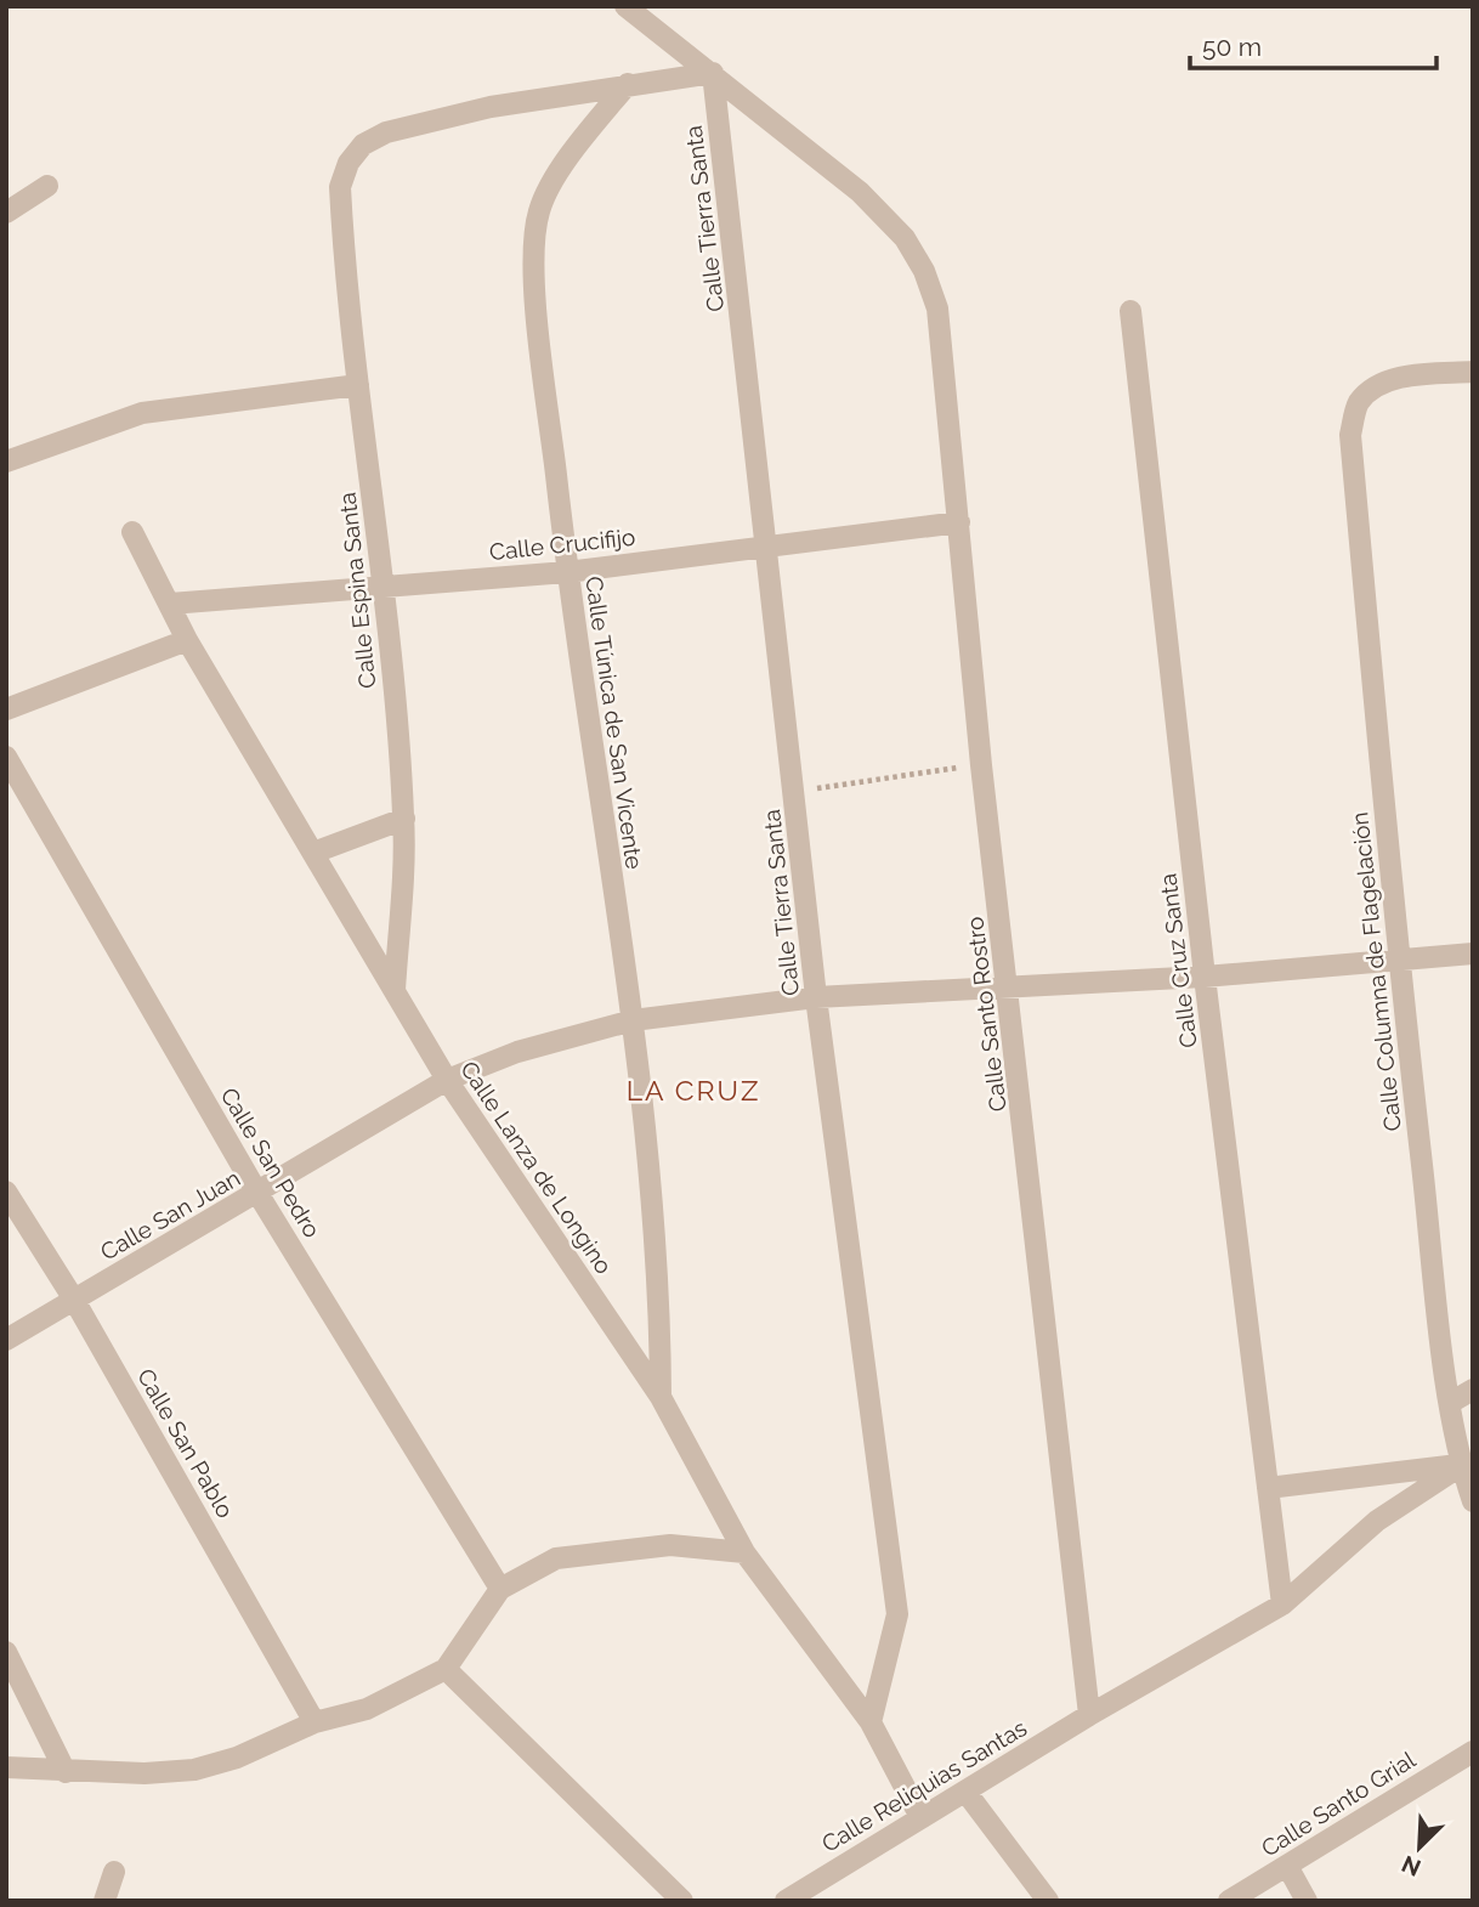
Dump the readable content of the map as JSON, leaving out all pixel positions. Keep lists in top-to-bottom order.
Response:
{
  "streets": {
    "street": [
      "Calle Tierra Santa",
      "Calle Crucifijo",
      "Calle Espina Santa",
      "Calle Túnica de San Vicente",
      "Calle Cruz Santa",
      "Calle Columna de Flagelación",
      "Calle Santo Rostro",
      "Calle San Pedro",
      "Calle Lanza de Longino",
      "Calle San Juan",
      "Calle San Pablo",
      "Calle Reliquias Santas",
      "Calle Santo Grial"
    ]
  },
  "crossings": [
    ["Calle Tierra Santa", "Calle Crucifijo"],
    ["Calle Tierra Santa", "Calle Santo Rostro"],
    ["Calle Tierra Santa", "Calle Lanza de Longino"],
    ["Calle Tierra Santa", "Calle San Juan"],
    ["Calle Crucifijo", "Calle Espina Santa"],
    ["Calle Crucifijo", "Calle Túnica de San Vicente"],
    ["Calle Crucifijo", "Calle Santo Rostro"],
    ["Calle Crucifijo", "Calle Lanza de Longino"],
    ["Calle Espina Santa", "Calle Túnica de San Vicente"],
    ["Calle Espina Santa", "Calle Lanza de Longino"],
    ["Calle Túnica de San Vicente", "Calle Lanza de Longino"],
    ["Calle Túnica de San Vicente", "Calle San Juan"],
    ["Calle Cruz Santa", "Calle San Juan"],
    ["Calle Cruz Santa", "Calle Reliquias Santas"],
    ["Calle Columna de Flagelación", "Calle San Juan"],
    ["Calle Columna de Flagelación", "Calle Reliquias Santas"],
    ["Calle Santo Rostro", "Calle San Juan"],
    ["Calle Santo Rostro", "Calle Reliquias Santas"],
    ["Calle San Pedro", "Calle San Juan"],
    ["Calle Lanza de Longino", "Calle San Juan"],
    ["Calle Lanza de Longino", "Calle Reliquias Santas"],
    ["Calle San Juan", "Calle San Pablo"]
  ],
  "districts": ["LA CRUZ"],
  "scale_bar": "50 m",
  "north": "bottom left"
}
